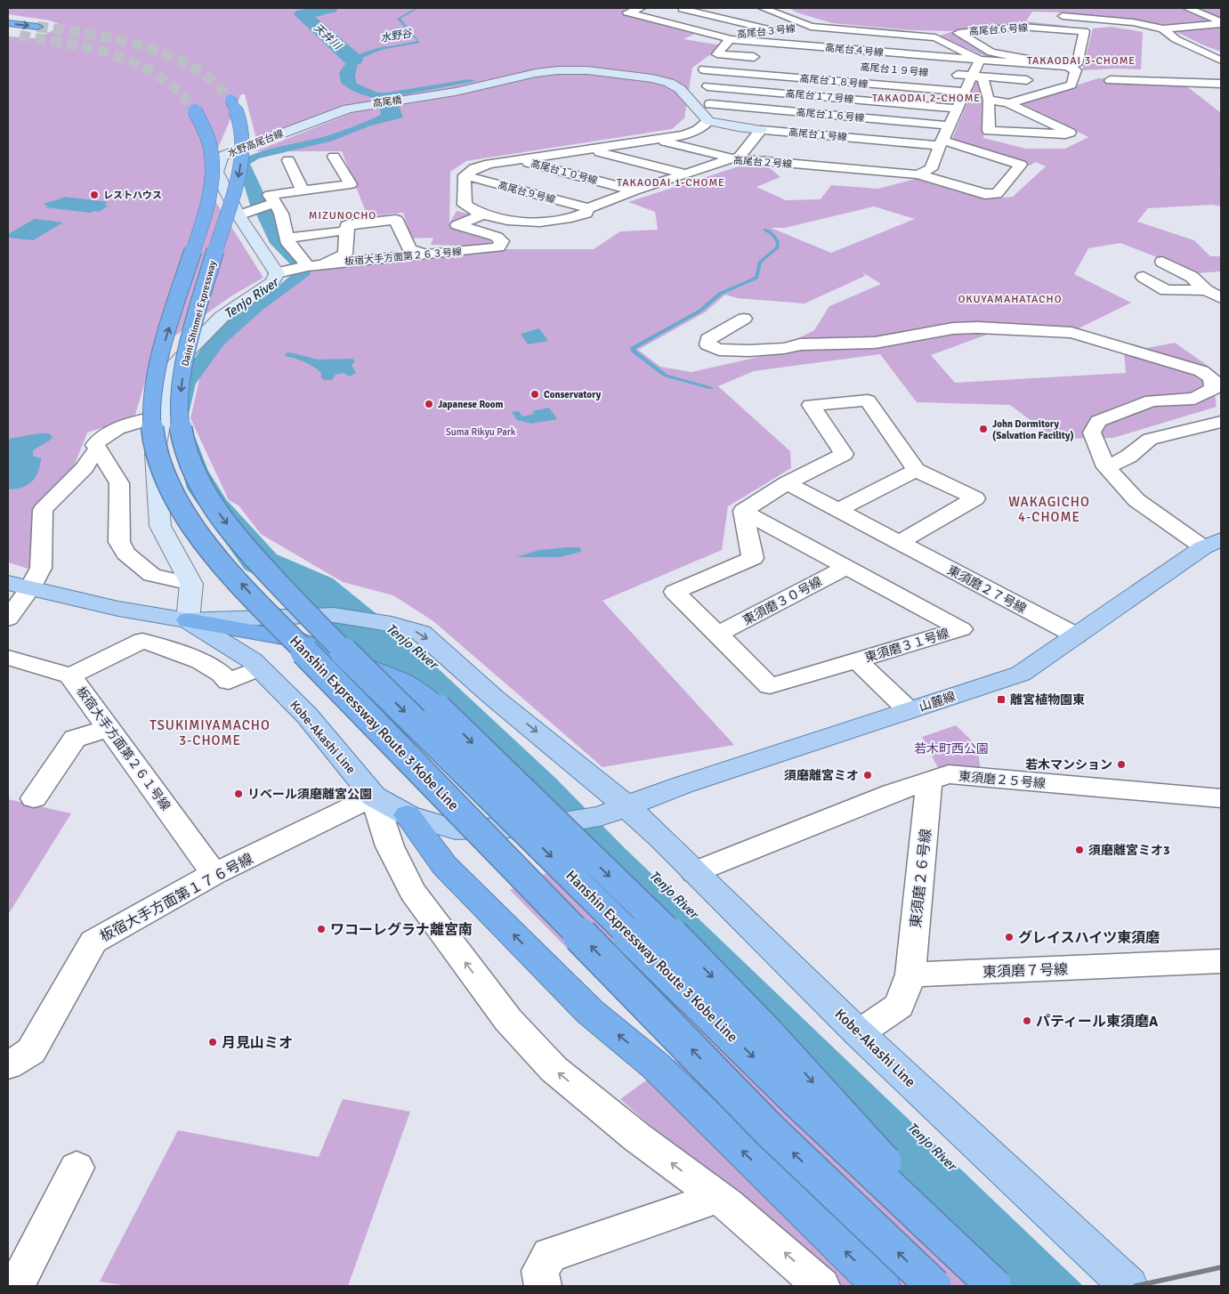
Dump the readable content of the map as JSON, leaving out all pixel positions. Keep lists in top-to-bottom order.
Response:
{
  "streets": {
    "highway": ["Daini Shinmei Expressway", "Hanshin Expressway Route 3 Kobe Line"],
    "main road": ["山麓線", "Kobe-Akashi Line"],
    "street": [
      "高尾台６号線",
      "高尾台３号線",
      "高尾台４号線",
      "高尾台１９号線",
      "高尾台１８号線",
      "高尾台１７号線",
      "高尾橋",
      "高尾台１６号線",
      "高尾台１号線",
      "水野高尾台線",
      "高尾台２号線",
      "高尾台１０号線",
      "高尾台９号線",
      "板宿大手方面第２６３号線",
      "東須磨２７号線",
      "東須磨３０号線",
      "東須磨３１号線",
      "板宿大手方面第２６１号線",
      "東須磨２５号線",
      "東須磨２６号線",
      "板宿大手方面第１７６号線",
      "東須磨７号線"
    ]
  },
  "crossings": [
    ["高尾台３号線", "高尾台４号線"],
    ["高尾橋", "高尾台１６号線"],
    ["高尾橋", "高尾台１号線"],
    ["高尾橋", "水野高尾台線"],
    ["高尾台１６号線", "高尾台１号線"],
    ["高尾台１号線", "高尾台２号線"],
    ["高尾台２号線", "高尾台１０号線"],
    ["高尾台２号線", "高尾台９号線"],
    ["高尾台２号線", "板宿大手方面第２６３号線"],
    ["Daini Shinmei Expressway", "Hanshin Expressway Route 3 Kobe Line"],
    ["Daini Shinmei Expressway", "Kobe-Akashi Line"],
    ["東須磨２７号線", "山麓線"],
    ["東須磨３０号線", "東須磨３１号線"],
    ["山麓線", "Kobe-Akashi Line"],
    ["Hanshin Expressway Route 3 Kobe Line", "Kobe-Akashi Line"],
    ["Kobe-Akashi Line", "東須磨２５号線"],
    ["Kobe-Akashi Line", "板宿大手方面第１７６号線"],
    ["板宿大手方面第２６１号線", "板宿大手方面第１７６号線"],
    ["東須磨２５号線", "東須磨２６号線"],
    ["東須磨２６号線", "東須磨７号線"]
  ],
  "districts": [
    "TAKAODAI 3-CHOME",
    "TAKAODAI 2-CHOME",
    "TAKAODAI 1-CHOME",
    "MIZUNOCHO",
    "OKUYAMAHATACHO",
    "WAKAGICHO 4-CHOME",
    "TSUKIMIYAMACHO 3-CHOME"
  ],
  "water": ["水野谷", "天井川", "Tenjo River"],
  "parks": ["Suma Rikyu Park", "若木町西公園"],
  "places": {
    "other": [
      "レストハウス",
      "Conservatory",
      "Japanese Room",
      "John Dormitory (Salvation Facility)",
      "若木マンション",
      "須磨離宮ミオ",
      "リベール須磨離宮公園",
      "須磨離宮ミオ3",
      "ワコーレグラナ離宮南",
      "グレイスハイツ東須磨",
      "パティール東須磨A",
      "月見山ミオ"
    ],
    "transit": ["離宮植物園東"]
  }
}
